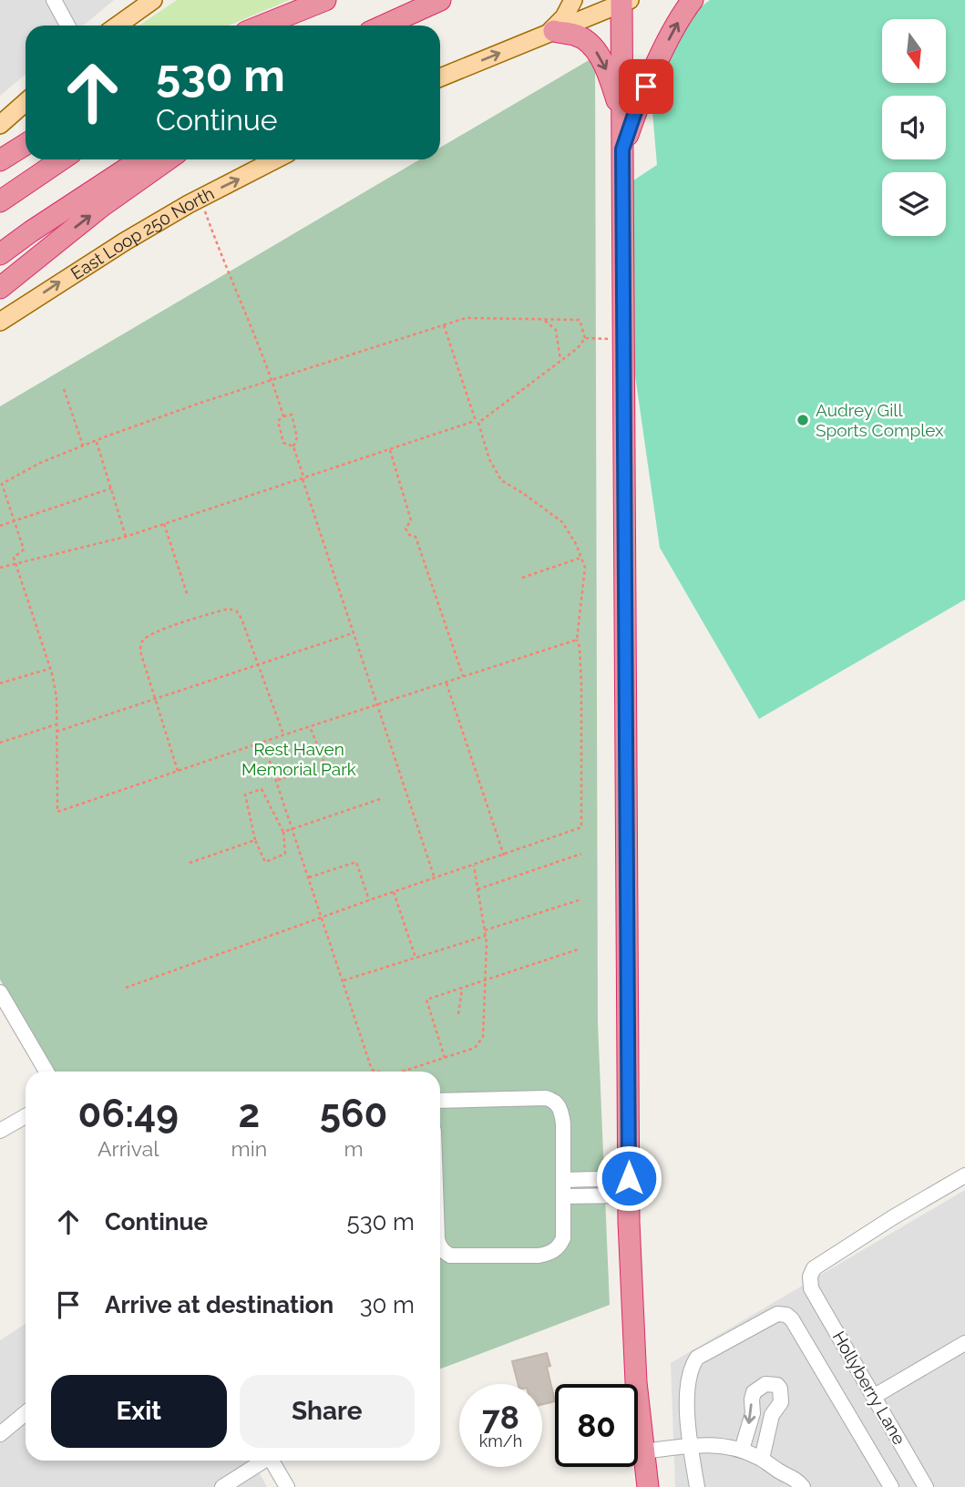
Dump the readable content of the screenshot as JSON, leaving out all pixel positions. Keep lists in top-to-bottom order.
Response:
{
  "streets": {
    "main road": ["East Loop 250 North"],
    "street": ["Hollyberry Lane"]
  },
  "one_way": ["East Loop 250 North"],
  "parks": ["Rest Haven Memorial Park"],
  "places": ["Audrey Gill Sports Complex"],
  "north": "bottom",
  "page": {
    "turn": ["530 m", "Continue"],
    "eta": [
      "06:49",
      "Arrival",
      "2",
      "min",
      "560",
      "m"
    ],
    "list": [
      {
        "name": "Continue",
        "value": "530 m"
      },
      {
        "name": "Arrive at destination",
        "value": "30 m"
      }
    ],
    "buttons": ["Exit", "Share"],
    "speed": "78 km/h",
    "limit": "80"
  }
}
